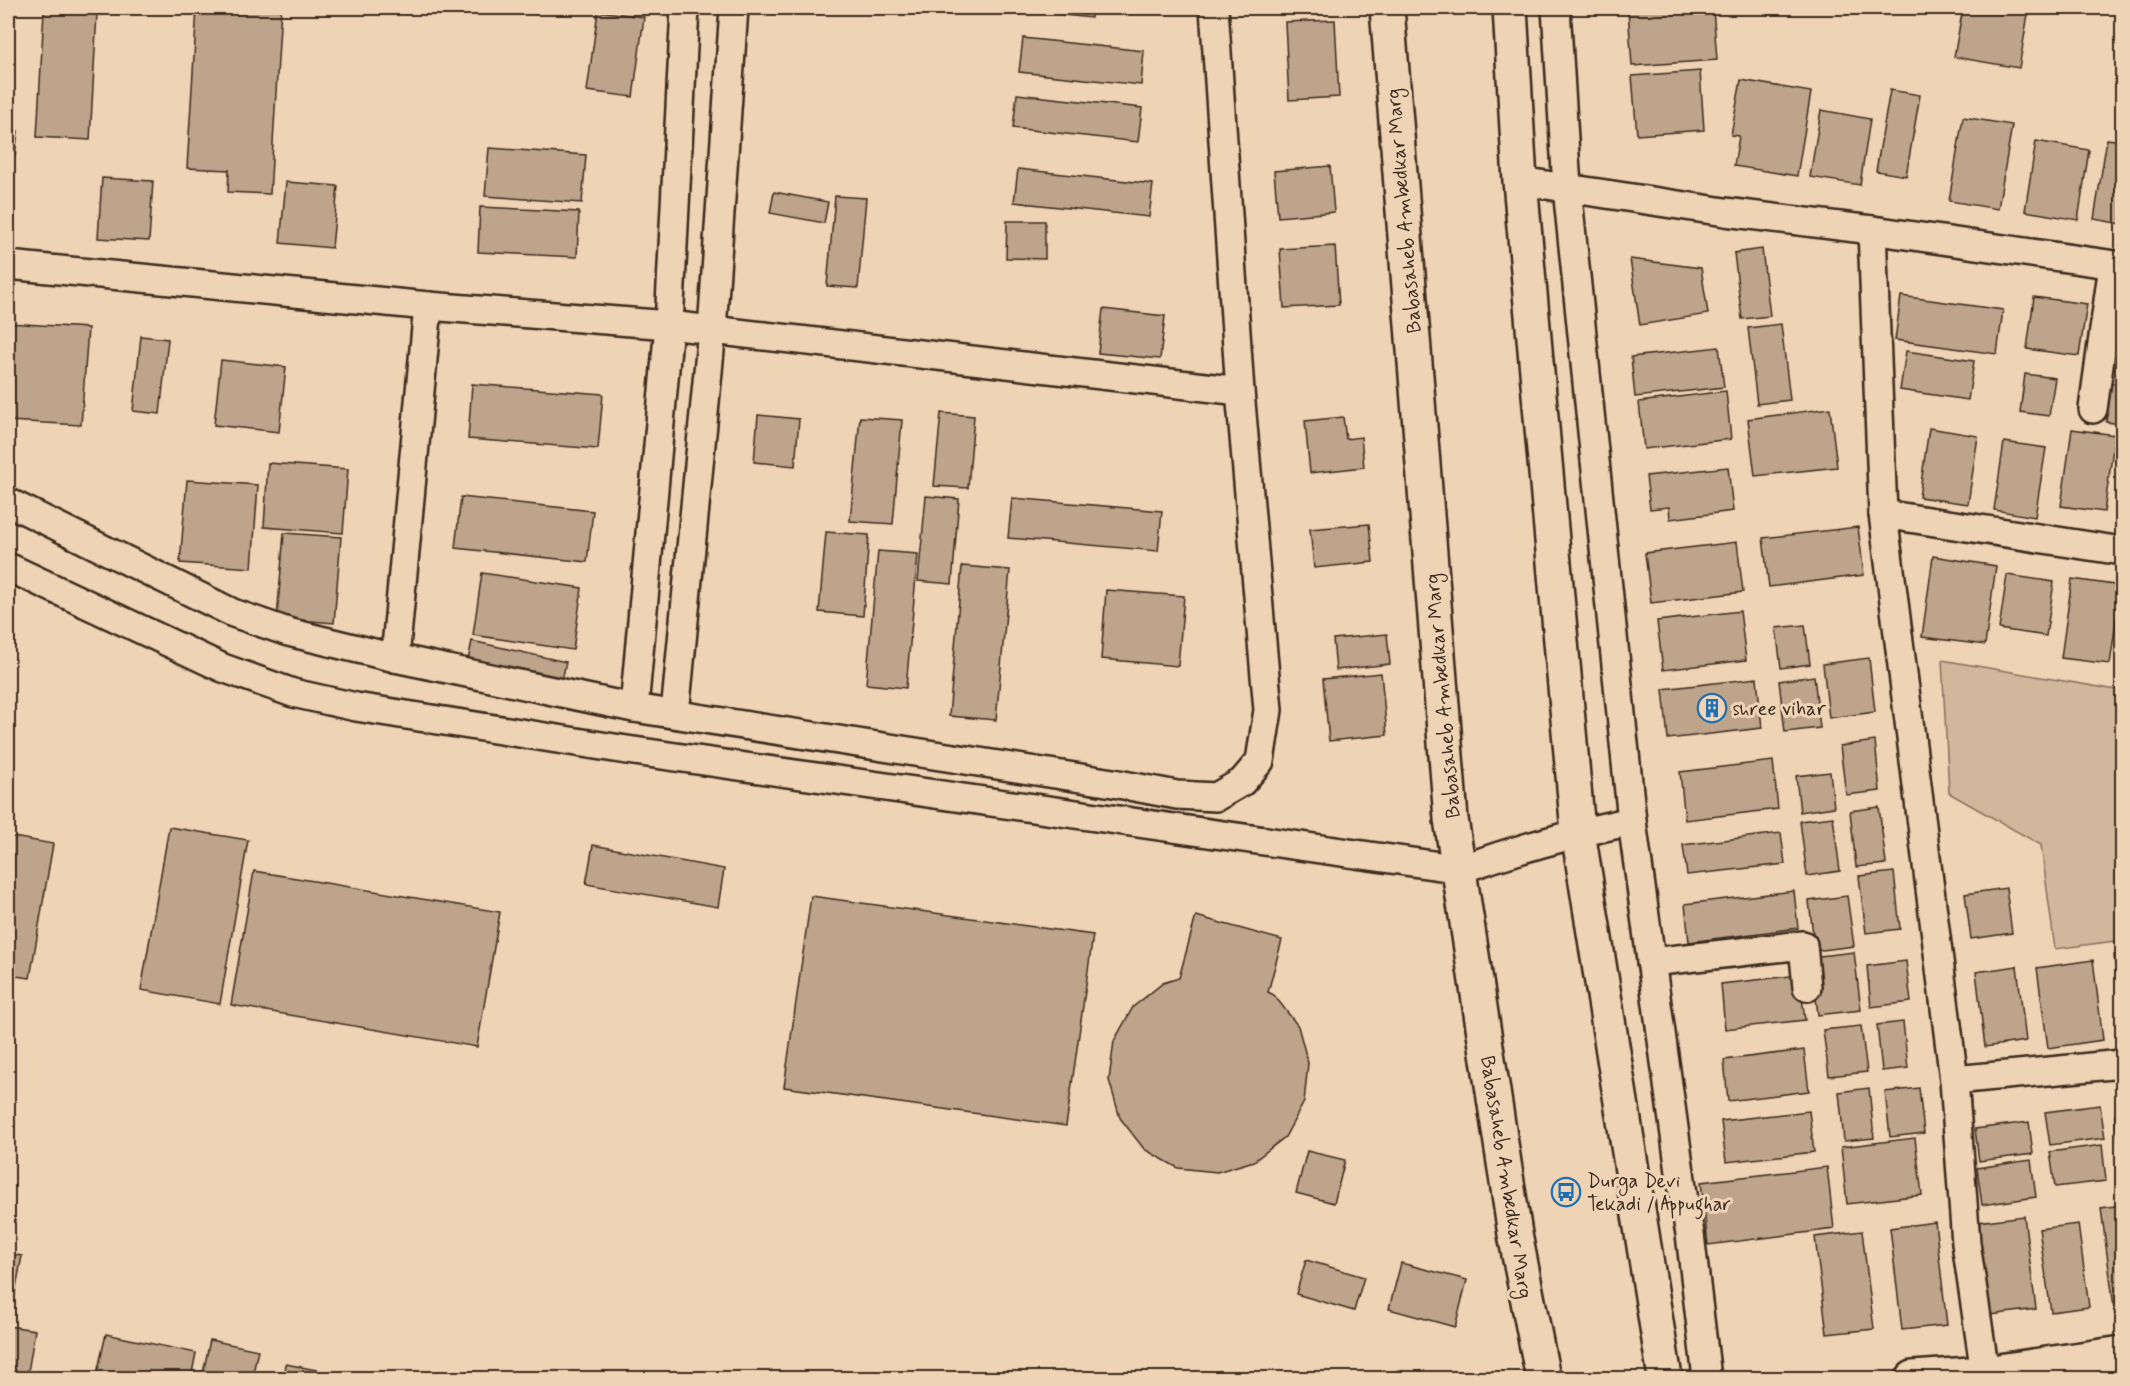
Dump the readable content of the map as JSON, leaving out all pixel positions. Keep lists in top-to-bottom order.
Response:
{
  "streets": {
    "main road": ["Babasaheb Ambedkar Marg"]
  },
  "places": {
    "building": ["shree vihar"],
    "bus stop": ["Durga Devi Tekadi / Appughar"]
  }
}
